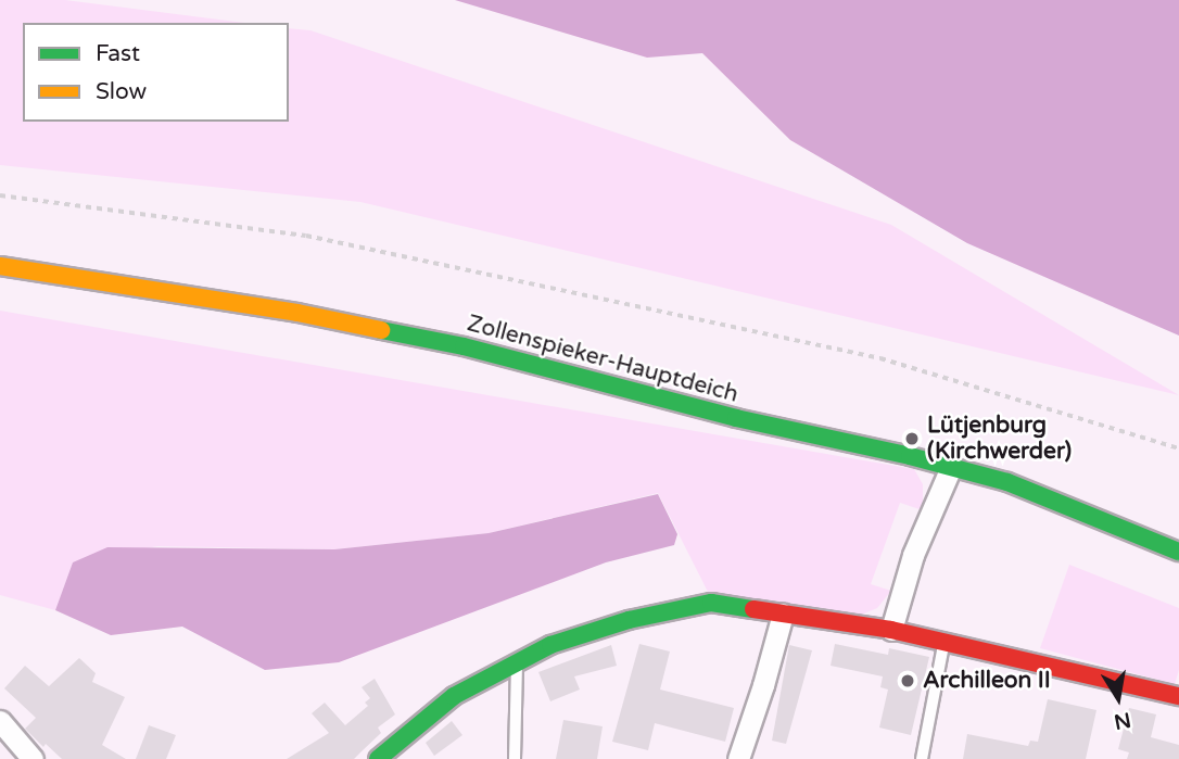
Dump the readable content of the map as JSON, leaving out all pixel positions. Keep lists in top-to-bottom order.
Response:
{
  "streets": {
    "street": ["Zollenspieker-Hauptdeich"]
  },
  "places": ["Lütjenburg (Kirchwerder)", "Archilleon II"],
  "legend": ["Fast", "Slow"],
  "north": "bottom"
}
